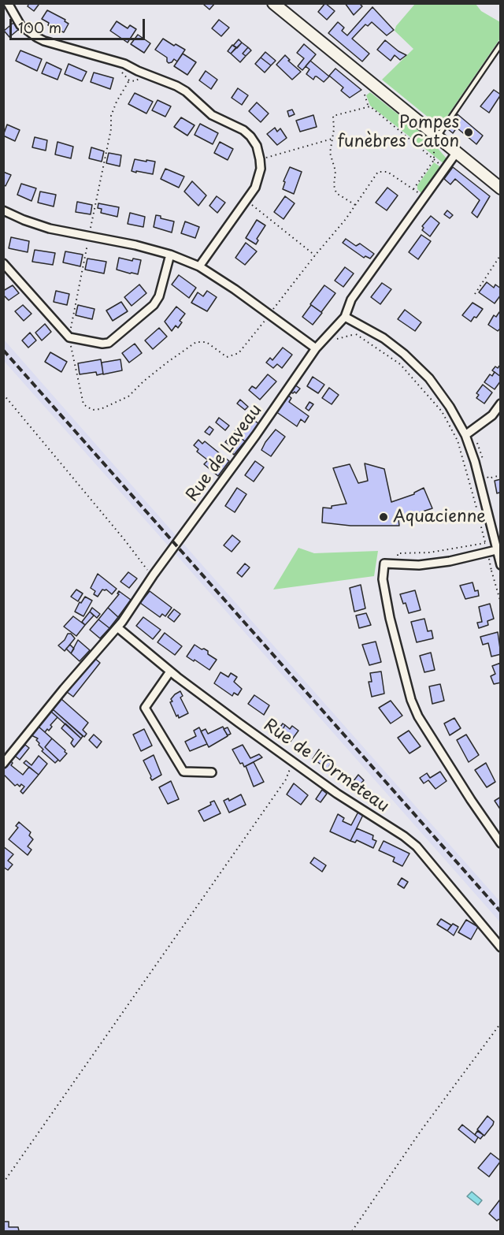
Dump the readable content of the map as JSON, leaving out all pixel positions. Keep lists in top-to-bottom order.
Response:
{
  "streets": {
    "street": ["Rue de Laveau", "Rue de l'Ormeteau"]
  },
  "crossings": [
    ["Rue de Laveau", "Rue de l'Ormeteau"]
  ],
  "places": ["Pompes funèbres Caton", "Aquacienne"],
  "scale_bar": "100 m"
}
